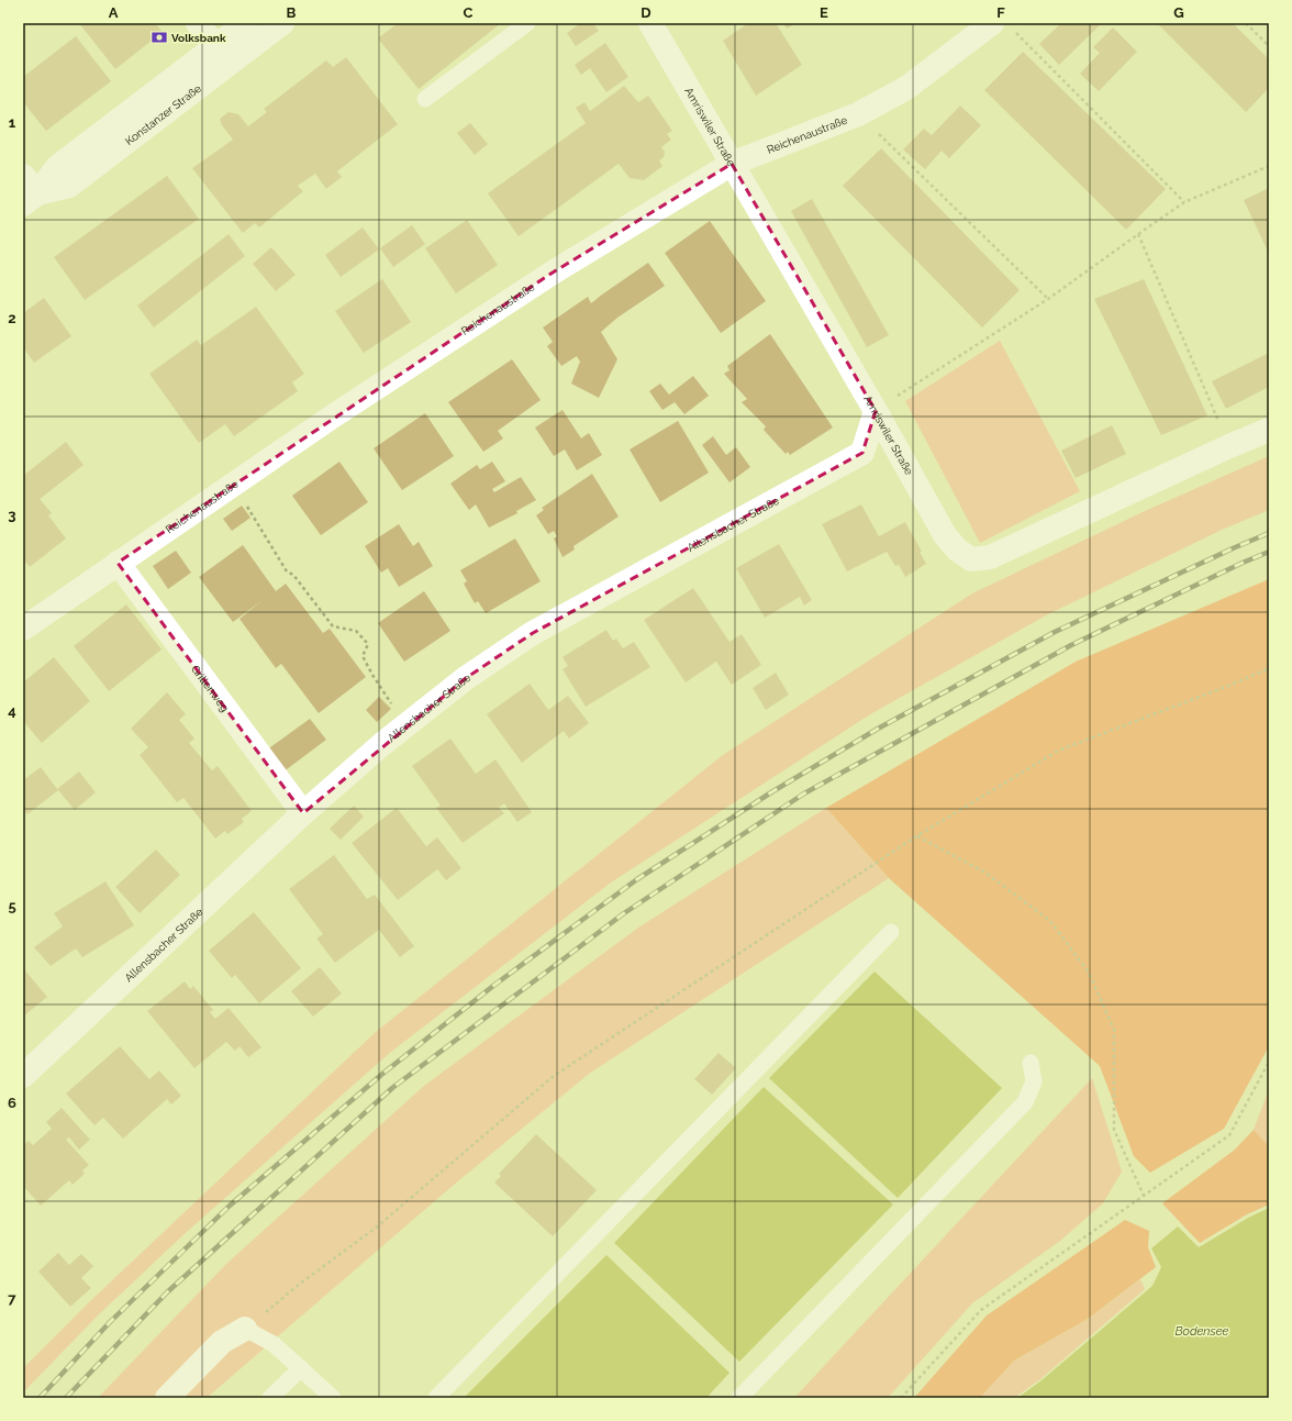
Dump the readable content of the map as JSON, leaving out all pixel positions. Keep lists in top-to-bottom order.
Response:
{
  "streets": {
    "street": [
      "Konstanzer Straße",
      "Amriswiler Straße",
      "Reichenaustraße",
      "Allensbacher Straße",
      "Grillenweg"
    ]
  },
  "crossings": [
    ["Amriswiler Straße", "Reichenaustraße"],
    ["Amriswiler Straße", "Allensbacher Straße"],
    ["Reichenaustraße", "Grillenweg"],
    ["Allensbacher Straße", "Grillenweg"]
  ],
  "water": ["Bodensee"],
  "places": {
    "bank": ["Volksbank"]
  },
  "grid": {
    "columns": [
      "A",
      "B",
      "C",
      "D",
      "E",
      "F",
      "G"
    ],
    "rows": [
      "1",
      "2",
      "3",
      "4",
      "5",
      "6",
      "7"
    ]
  }
}
